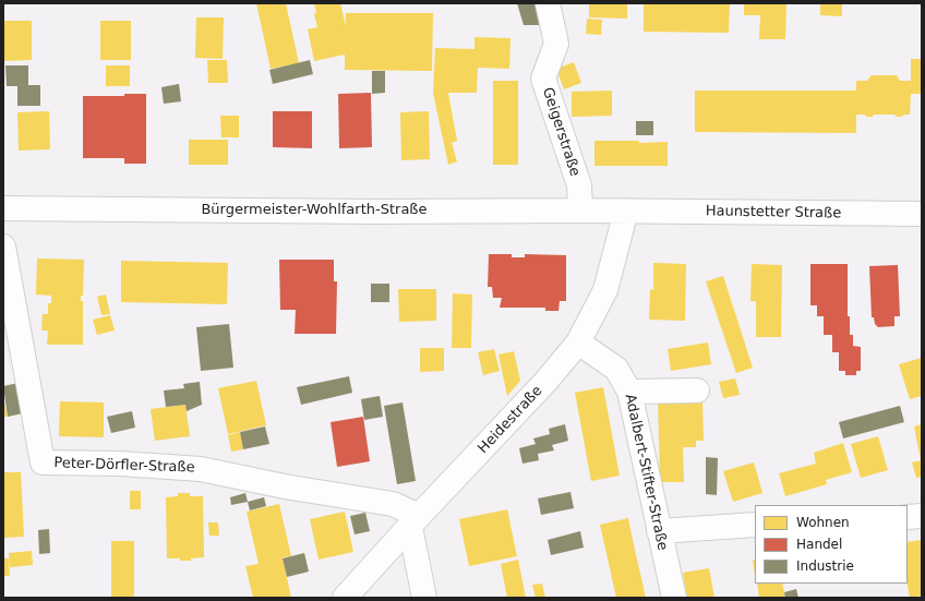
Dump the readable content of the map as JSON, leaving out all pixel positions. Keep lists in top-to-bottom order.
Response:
{
  "streets": {
    "street": [
      "Geigerstraße",
      "Bürgermeister-Wohlfarth-Straße",
      "Haunstetter Straße",
      "Heidestraße",
      "Peter-Dörfler-Straße",
      "Adalbert-Stifter-Straße"
    ]
  },
  "crossings": [
    ["Geigerstraße", "Bürgermeister-Wohlfarth-Straße"],
    ["Bürgermeister-Wohlfarth-Straße", "Haunstetter Straße"],
    ["Bürgermeister-Wohlfarth-Straße", "Heidestraße"],
    ["Haunstetter Straße", "Heidestraße"],
    ["Heidestraße", "Peter-Dörfler-Straße"],
    ["Heidestraße", "Adalbert-Stifter-Straße"]
  ],
  "legend": ["Wohnen", "Handel", "Industrie"]
}
